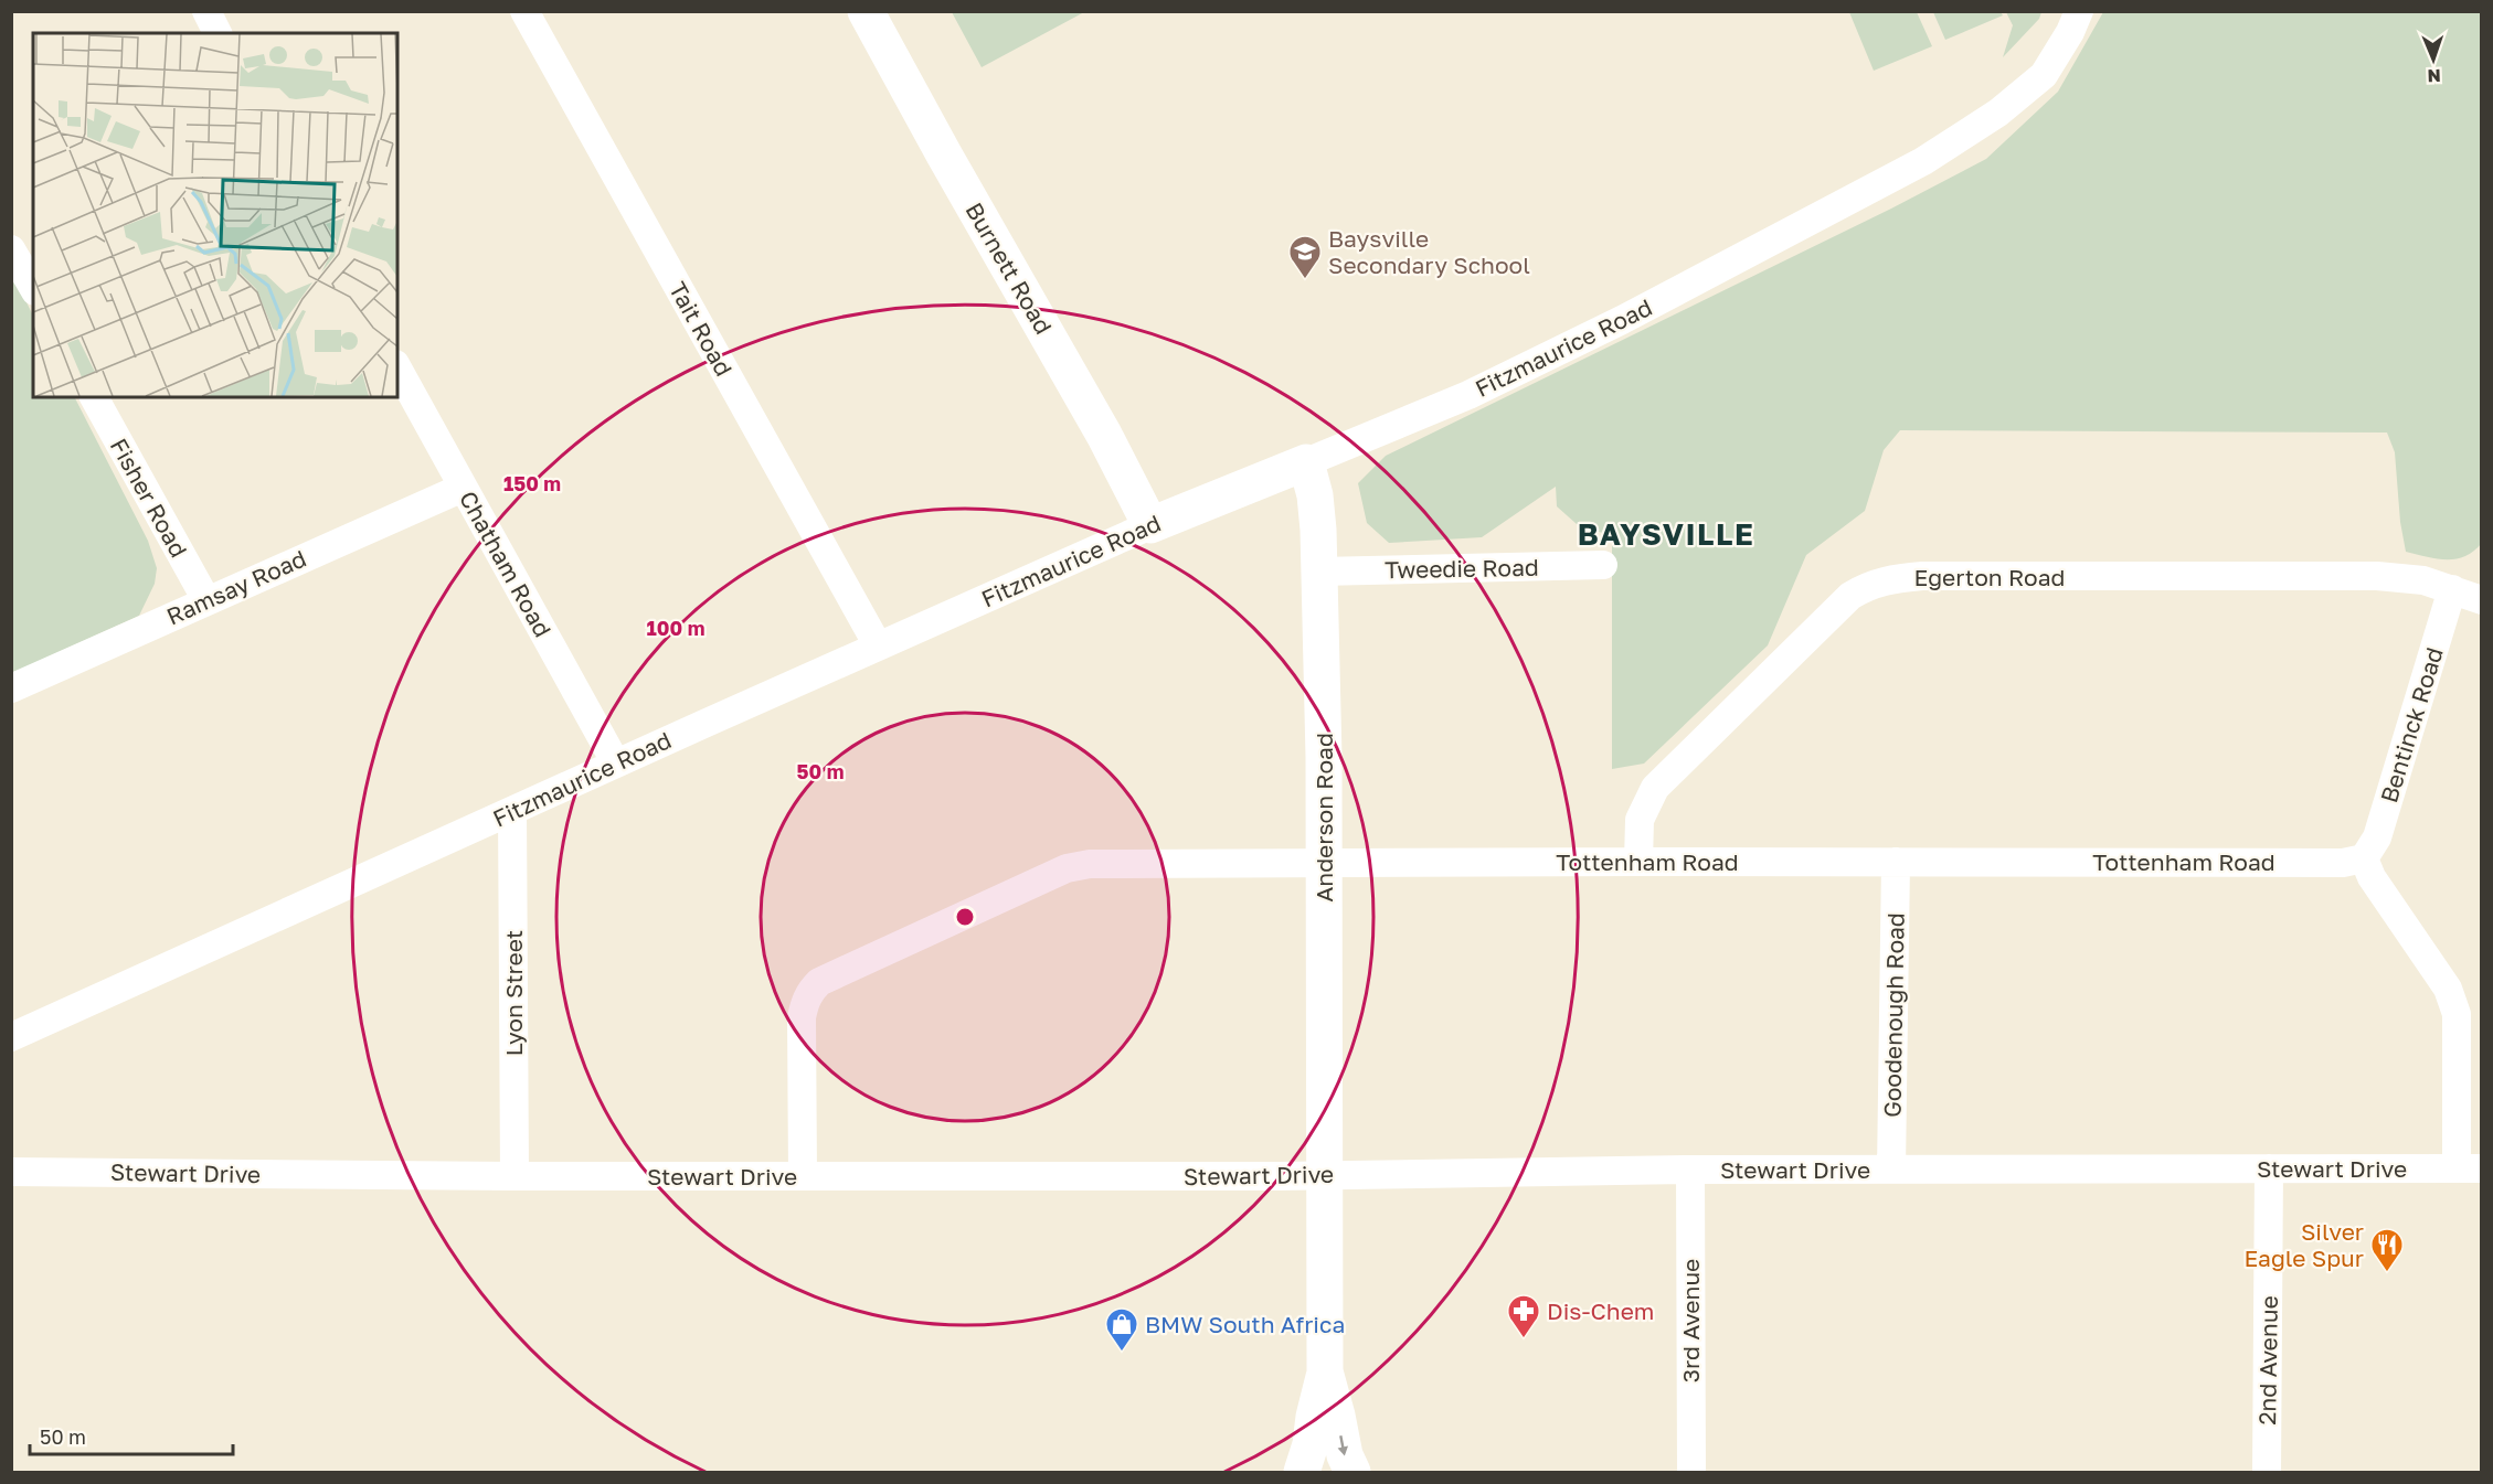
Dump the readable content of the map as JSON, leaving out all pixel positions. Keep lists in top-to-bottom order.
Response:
{
  "streets": {
    "street": [
      "Burnett Road",
      "Tait Road",
      "Fitzmaurice Road",
      "Fisher Road",
      "Chatham Road",
      "Tweedie Road",
      "Egerton Road",
      "Ramsay Road",
      "Bentinck Road",
      "Anderson Road",
      "Tottenham Road",
      "Lyon Street",
      "Goodenough Road",
      "Stewart Drive",
      "3rd Avenue",
      "2nd Avenue"
    ]
  },
  "crossings": [
    ["Burnett Road", "Fitzmaurice Road"],
    ["Tait Road", "Fitzmaurice Road"],
    ["Fitzmaurice Road", "Chatham Road"],
    ["Fitzmaurice Road", "Anderson Road"],
    ["Fitzmaurice Road", "Lyon Street"],
    ["Fisher Road", "Ramsay Road"],
    ["Chatham Road", "Ramsay Road"],
    ["Tweedie Road", "Anderson Road"],
    ["Egerton Road", "Bentinck Road"],
    ["Egerton Road", "Tottenham Road"],
    ["Bentinck Road", "Tottenham Road"],
    ["Anderson Road", "Tottenham Road"],
    ["Anderson Road", "Stewart Drive"],
    ["Tottenham Road", "Goodenough Road"],
    ["Tottenham Road", "Stewart Drive"],
    ["Lyon Street", "Stewart Drive"],
    ["Goodenough Road", "Stewart Drive"],
    ["Stewart Drive", "3rd Avenue"],
    ["Stewart Drive", "2nd Avenue"]
  ],
  "districts": ["BAYSVILLE"],
  "places": {
    "school or university": ["Baysville Secondary School"],
    "restaurant": ["Silver Eagle Spur"],
    "pharmacy": ["Dis-Chem"],
    "shop": ["BMW South Africa"]
  },
  "scale_bar": "50 m",
  "north": "bottom",
  "rings": ["150 m", "100 m", "50 m"]
}
